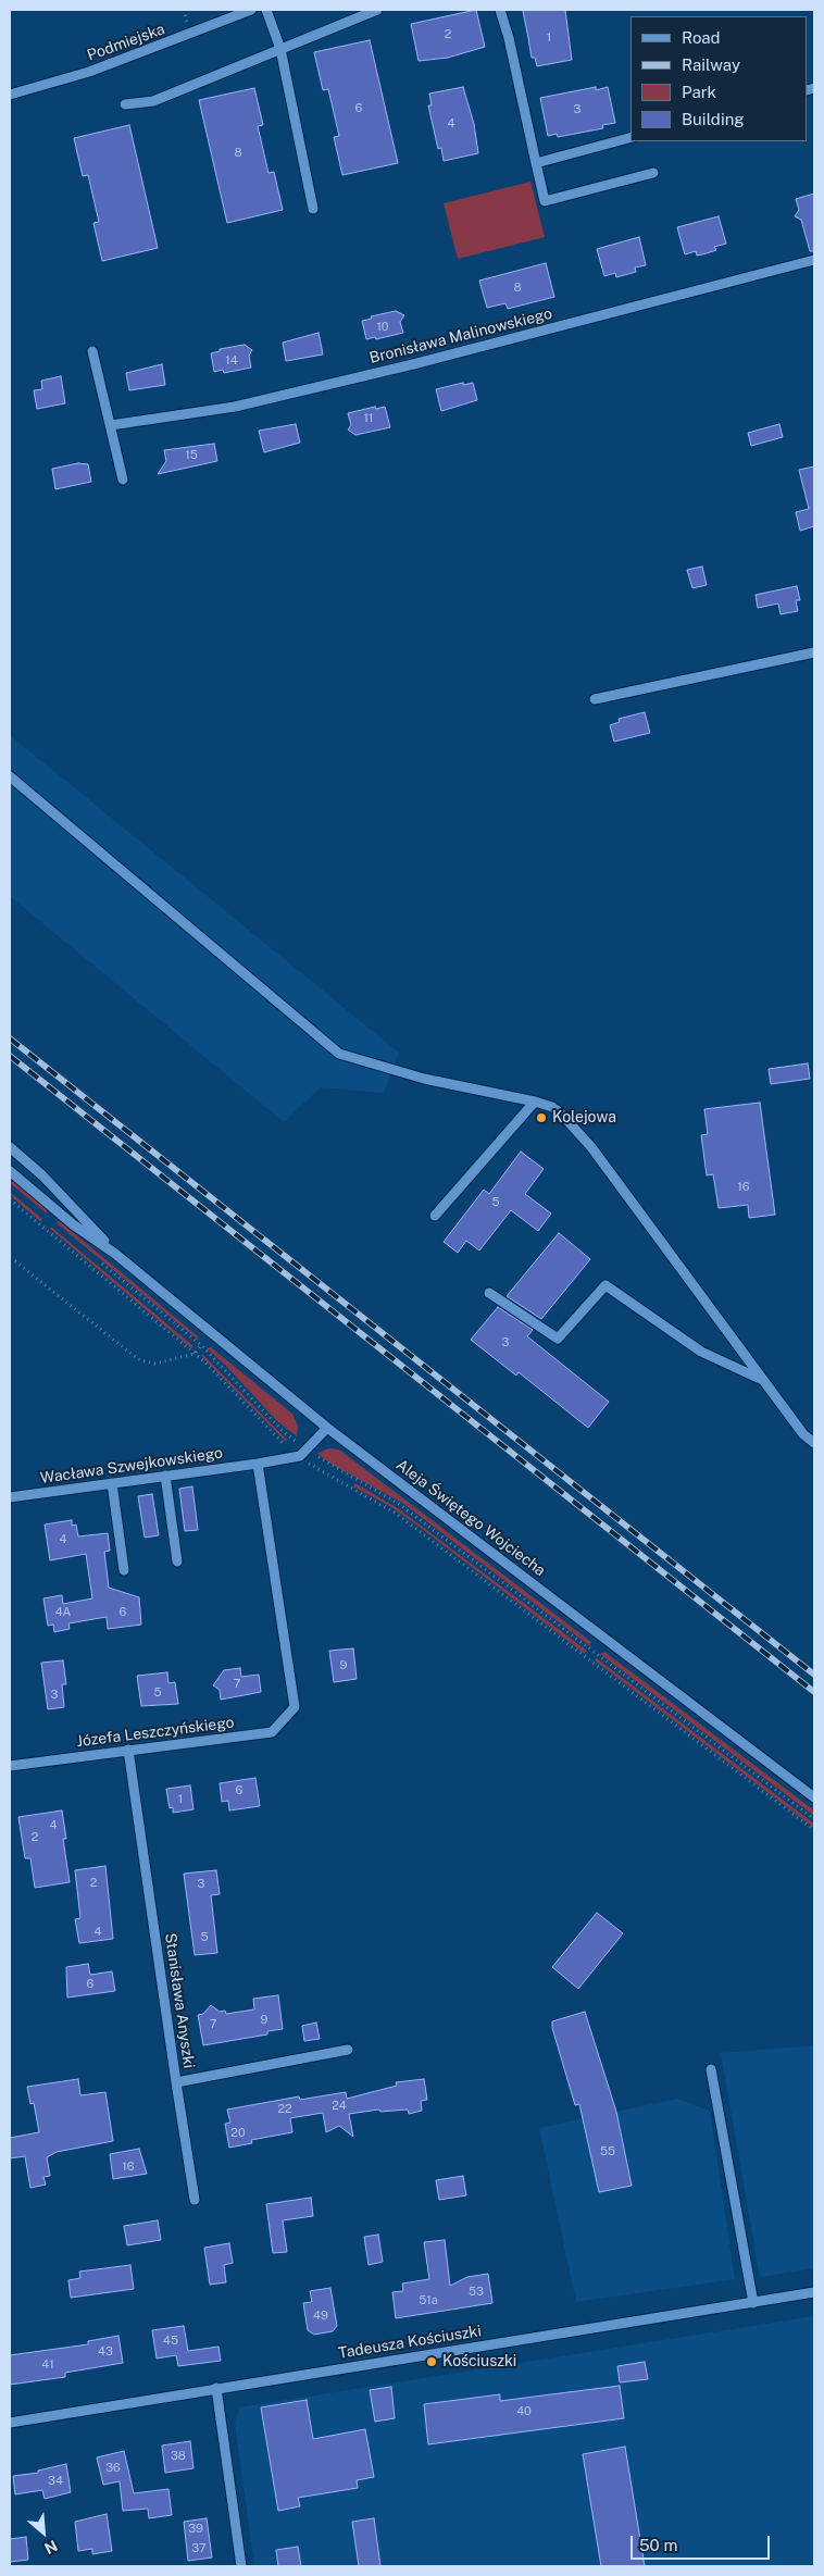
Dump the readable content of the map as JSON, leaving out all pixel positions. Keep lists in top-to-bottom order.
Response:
{
  "streets": {
    "street": [
      "Podmiejska",
      "Bronisława Malinowskiego",
      "Wacława Szwejkowskiego",
      "Aleja Świętego Wojciecha",
      "Józefa Leszczyńskiego",
      "Stanisława Anyszki",
      "Tadeusza Kościuszki"
    ]
  },
  "crossings": [
    ["Wacława Szwejkowskiego", "Józefa Leszczyńskiego"],
    ["Józefa Leszczyńskiego", "Stanisława Anyszki"]
  ],
  "places": ["Kolejowa", "Kościuszki"],
  "house_numbers": [
    "2",
    "1",
    "6",
    "3",
    "4",
    "8",
    "8",
    "10",
    "14",
    "11",
    "15",
    "16",
    "5",
    "3",
    "4",
    "4A",
    "6",
    "9",
    "7",
    "5",
    "3",
    "6",
    "1",
    "4",
    "2",
    "2",
    "3",
    "4",
    "5",
    "6",
    "9",
    "7",
    "24",
    "22",
    "20",
    "55",
    "16",
    "53",
    "51a",
    "49",
    "45",
    "43",
    "41",
    "40",
    "38",
    "36",
    "34",
    "39",
    "37"
  ],
  "legend": [
    "Road",
    "Railway",
    "Park",
    "Building"
  ],
  "scale_bar": "50 m",
  "north": "bottom right"
}
